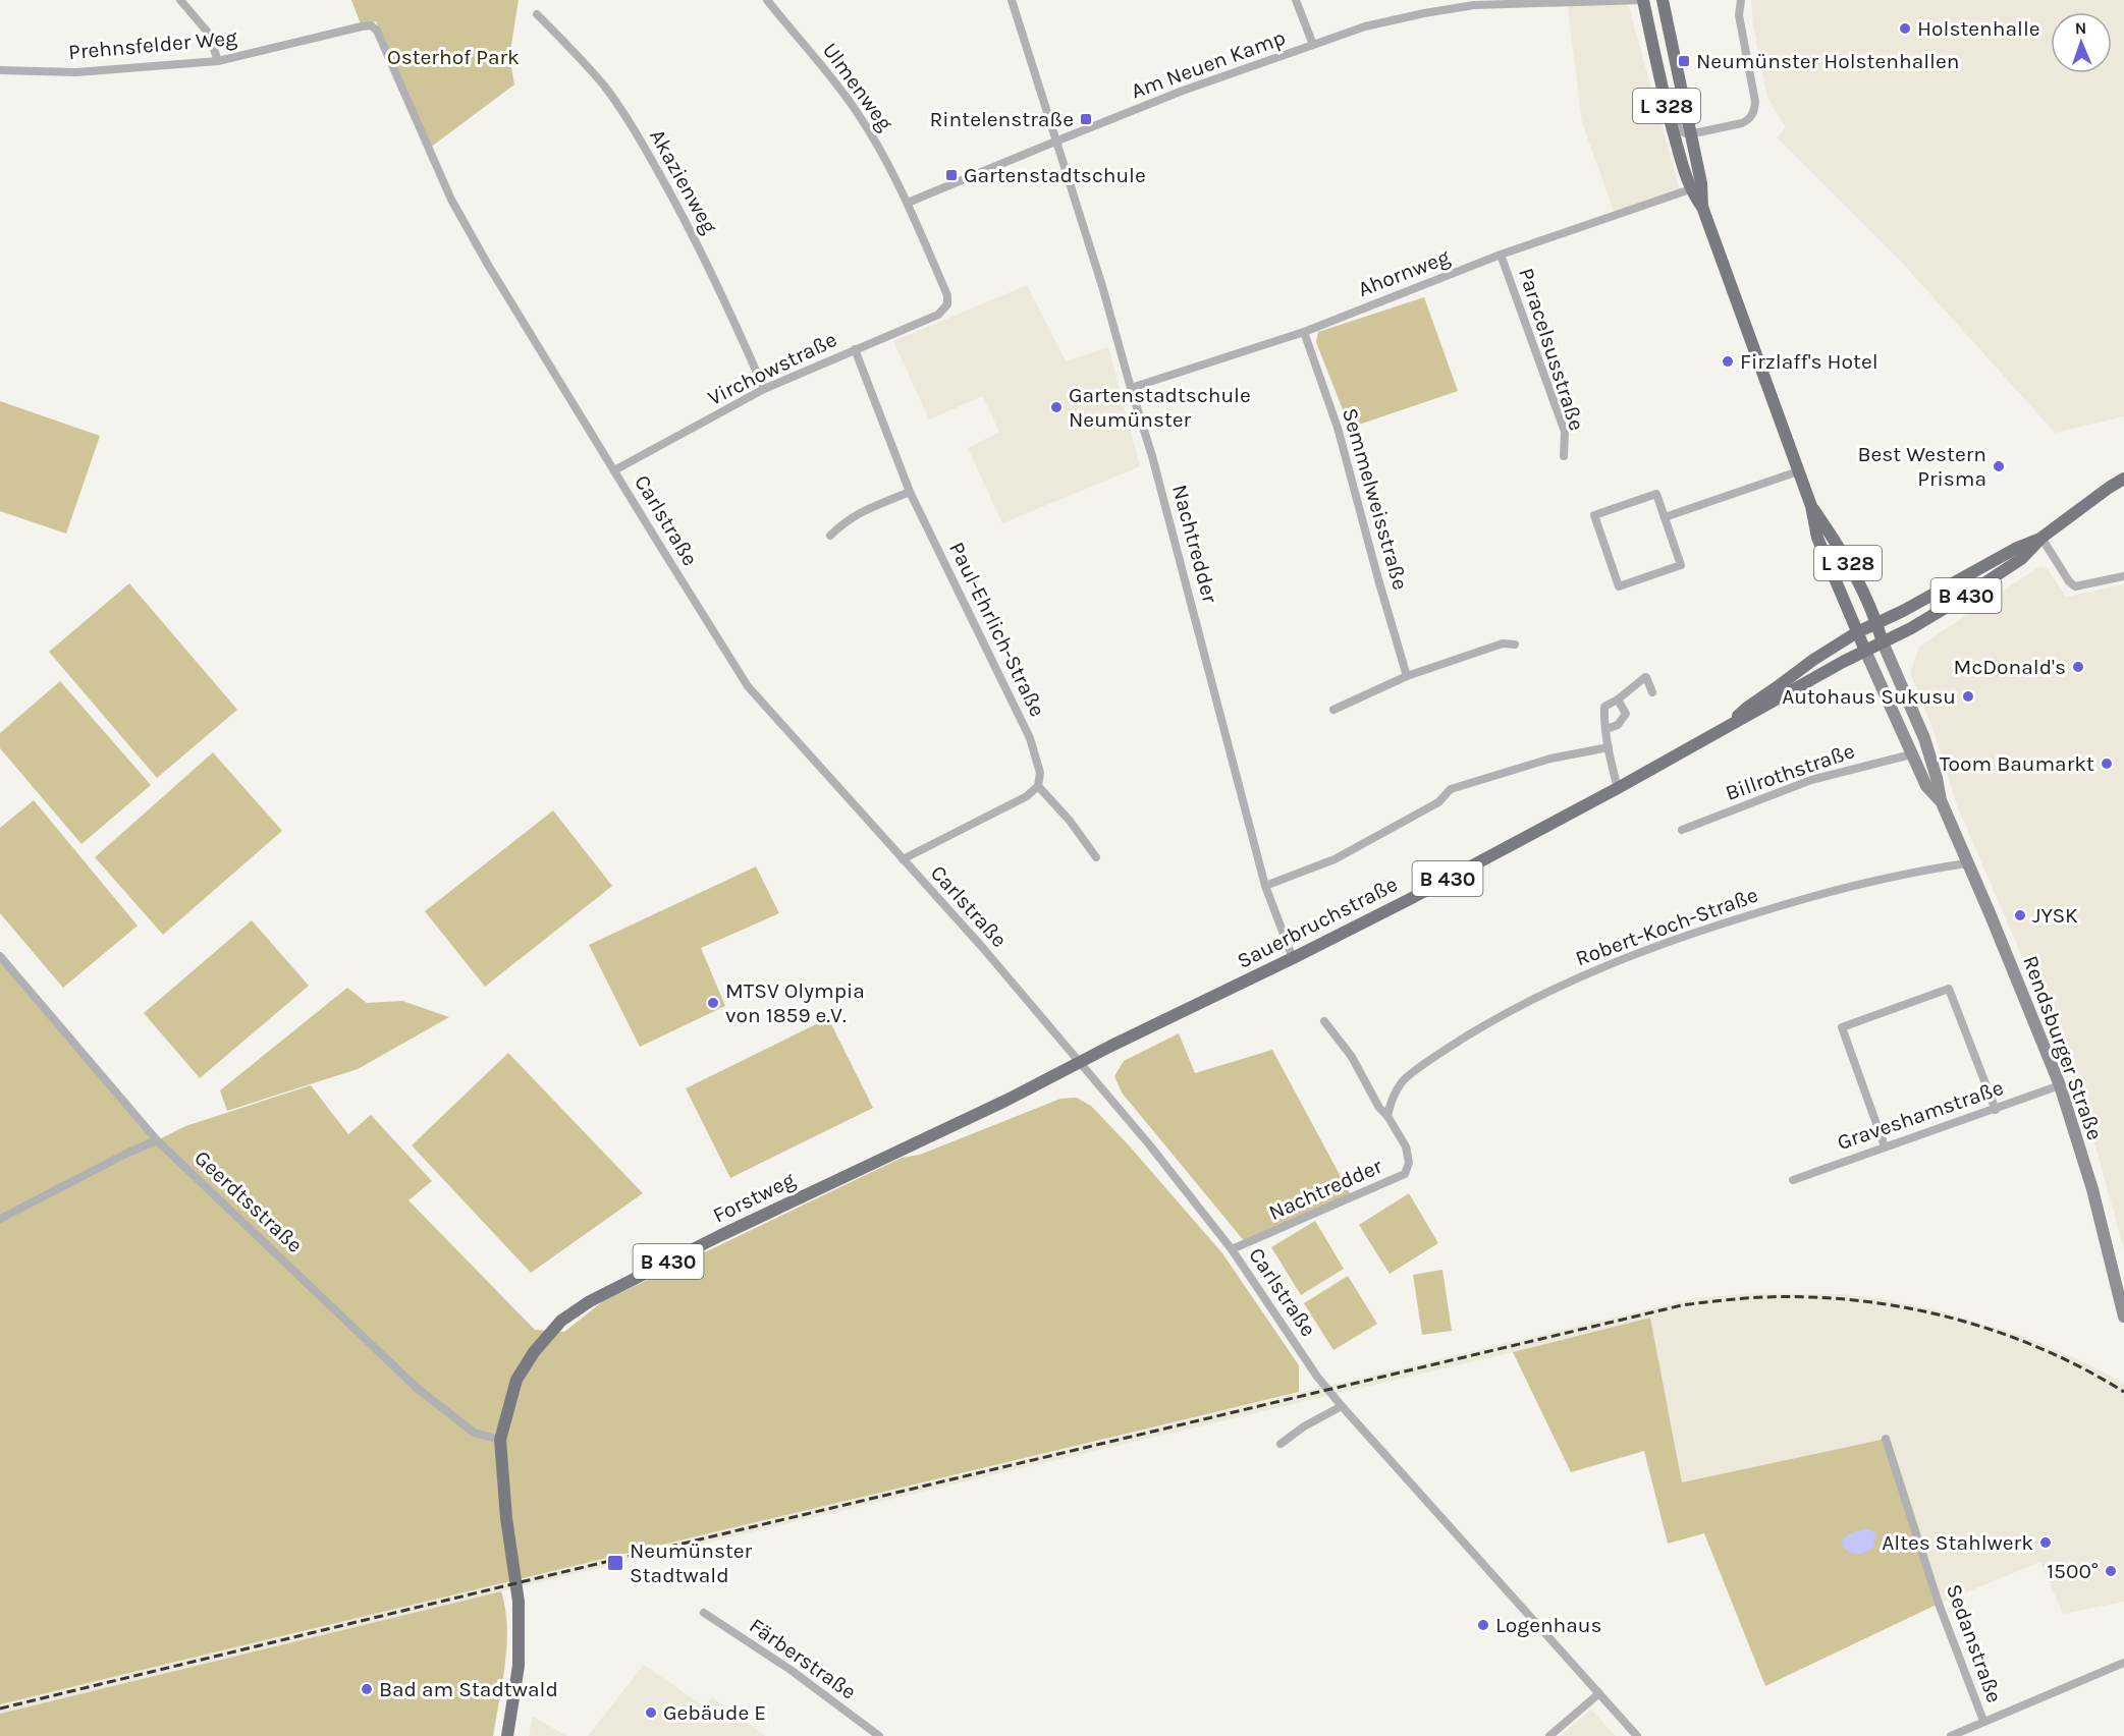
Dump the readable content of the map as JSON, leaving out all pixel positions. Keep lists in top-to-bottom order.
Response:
{
  "streets": {
    "main road": [
      "L 328",
      "B 430",
      "Sauerbruchstraße",
      "Rendsburger Straße",
      "Forstweg"
    ],
    "street": [
      "Prehnsfelder Weg",
      "Am Neuen Kamp",
      "Ulmenweg",
      "Akazienweg",
      "Ahornweg",
      "Paracelsusstraße",
      "Virchowstraße",
      "Semmelweisstraße",
      "Carlstraße",
      "Nachtredder",
      "Paul-Ehrlich-Straße",
      "Billrothstraße",
      "Robert-Koch-Straße",
      "Graveshamstraße",
      "Geerdtsstraße",
      "Sedanstraße",
      "Färberstraße"
    ]
  },
  "crossings": [
    ["Prehnsfelder Weg", "Carlstraße"],
    ["Am Neuen Kamp", "Ulmenweg"],
    ["Am Neuen Kamp", "Virchowstraße"],
    ["Am Neuen Kamp", "Nachtredder"],
    ["Am Neuen Kamp", "Rendsburger Straße"],
    ["Ulmenweg", "Virchowstraße"],
    ["Akazienweg", "Virchowstraße"],
    ["Ahornweg", "Paracelsusstraße"],
    ["Ahornweg", "Semmelweisstraße"],
    ["Ahornweg", "Nachtredder"],
    ["Ahornweg", "Rendsburger Straße"],
    ["Virchowstraße", "Carlstraße"],
    ["Virchowstraße", "Paul-Ehrlich-Straße"],
    ["Carlstraße", "Nachtredder"],
    ["Carlstraße", "Sauerbruchstraße"],
    ["Carlstraße", "Forstweg"],
    ["Nachtredder", "Sauerbruchstraße"],
    ["Nachtredder", "Robert-Koch-Straße"],
    ["B 430", "Sauerbruchstraße"],
    ["B 430", "Rendsburger Straße"],
    ["Billrothstraße", "Rendsburger Straße"],
    ["Sauerbruchstraße", "Rendsburger Straße"],
    ["Sauerbruchstraße", "Forstweg"],
    ["Robert-Koch-Straße", "Rendsburger Straße"],
    ["Rendsburger Straße", "Graveshamstraße"],
    ["Forstweg", "Geerdtsstraße"]
  ],
  "parks": ["Osterhof Park"],
  "places": {
    "other": [
      "Holstenhalle",
      "Firzlaff's Hotel",
      "Gartenstadtschule Neumünster",
      "Best Western Prisma",
      "McDonald's",
      "Autohaus Sukusu",
      "Toom Baumarkt",
      "JYSK",
      "MTSV Olympia von 1859 e.V.",
      "Altes Stahlwerk",
      "1500°",
      "Logenhaus",
      "Bad am Stadtwald",
      "Gebäude E"
    ],
    "transit": [
      "Neumünster Holstenhallen",
      "Rintelenstraße",
      "Gartenstadtschule",
      "Neumünster Stadtwald"
    ]
  },
  "north": "top"
}
